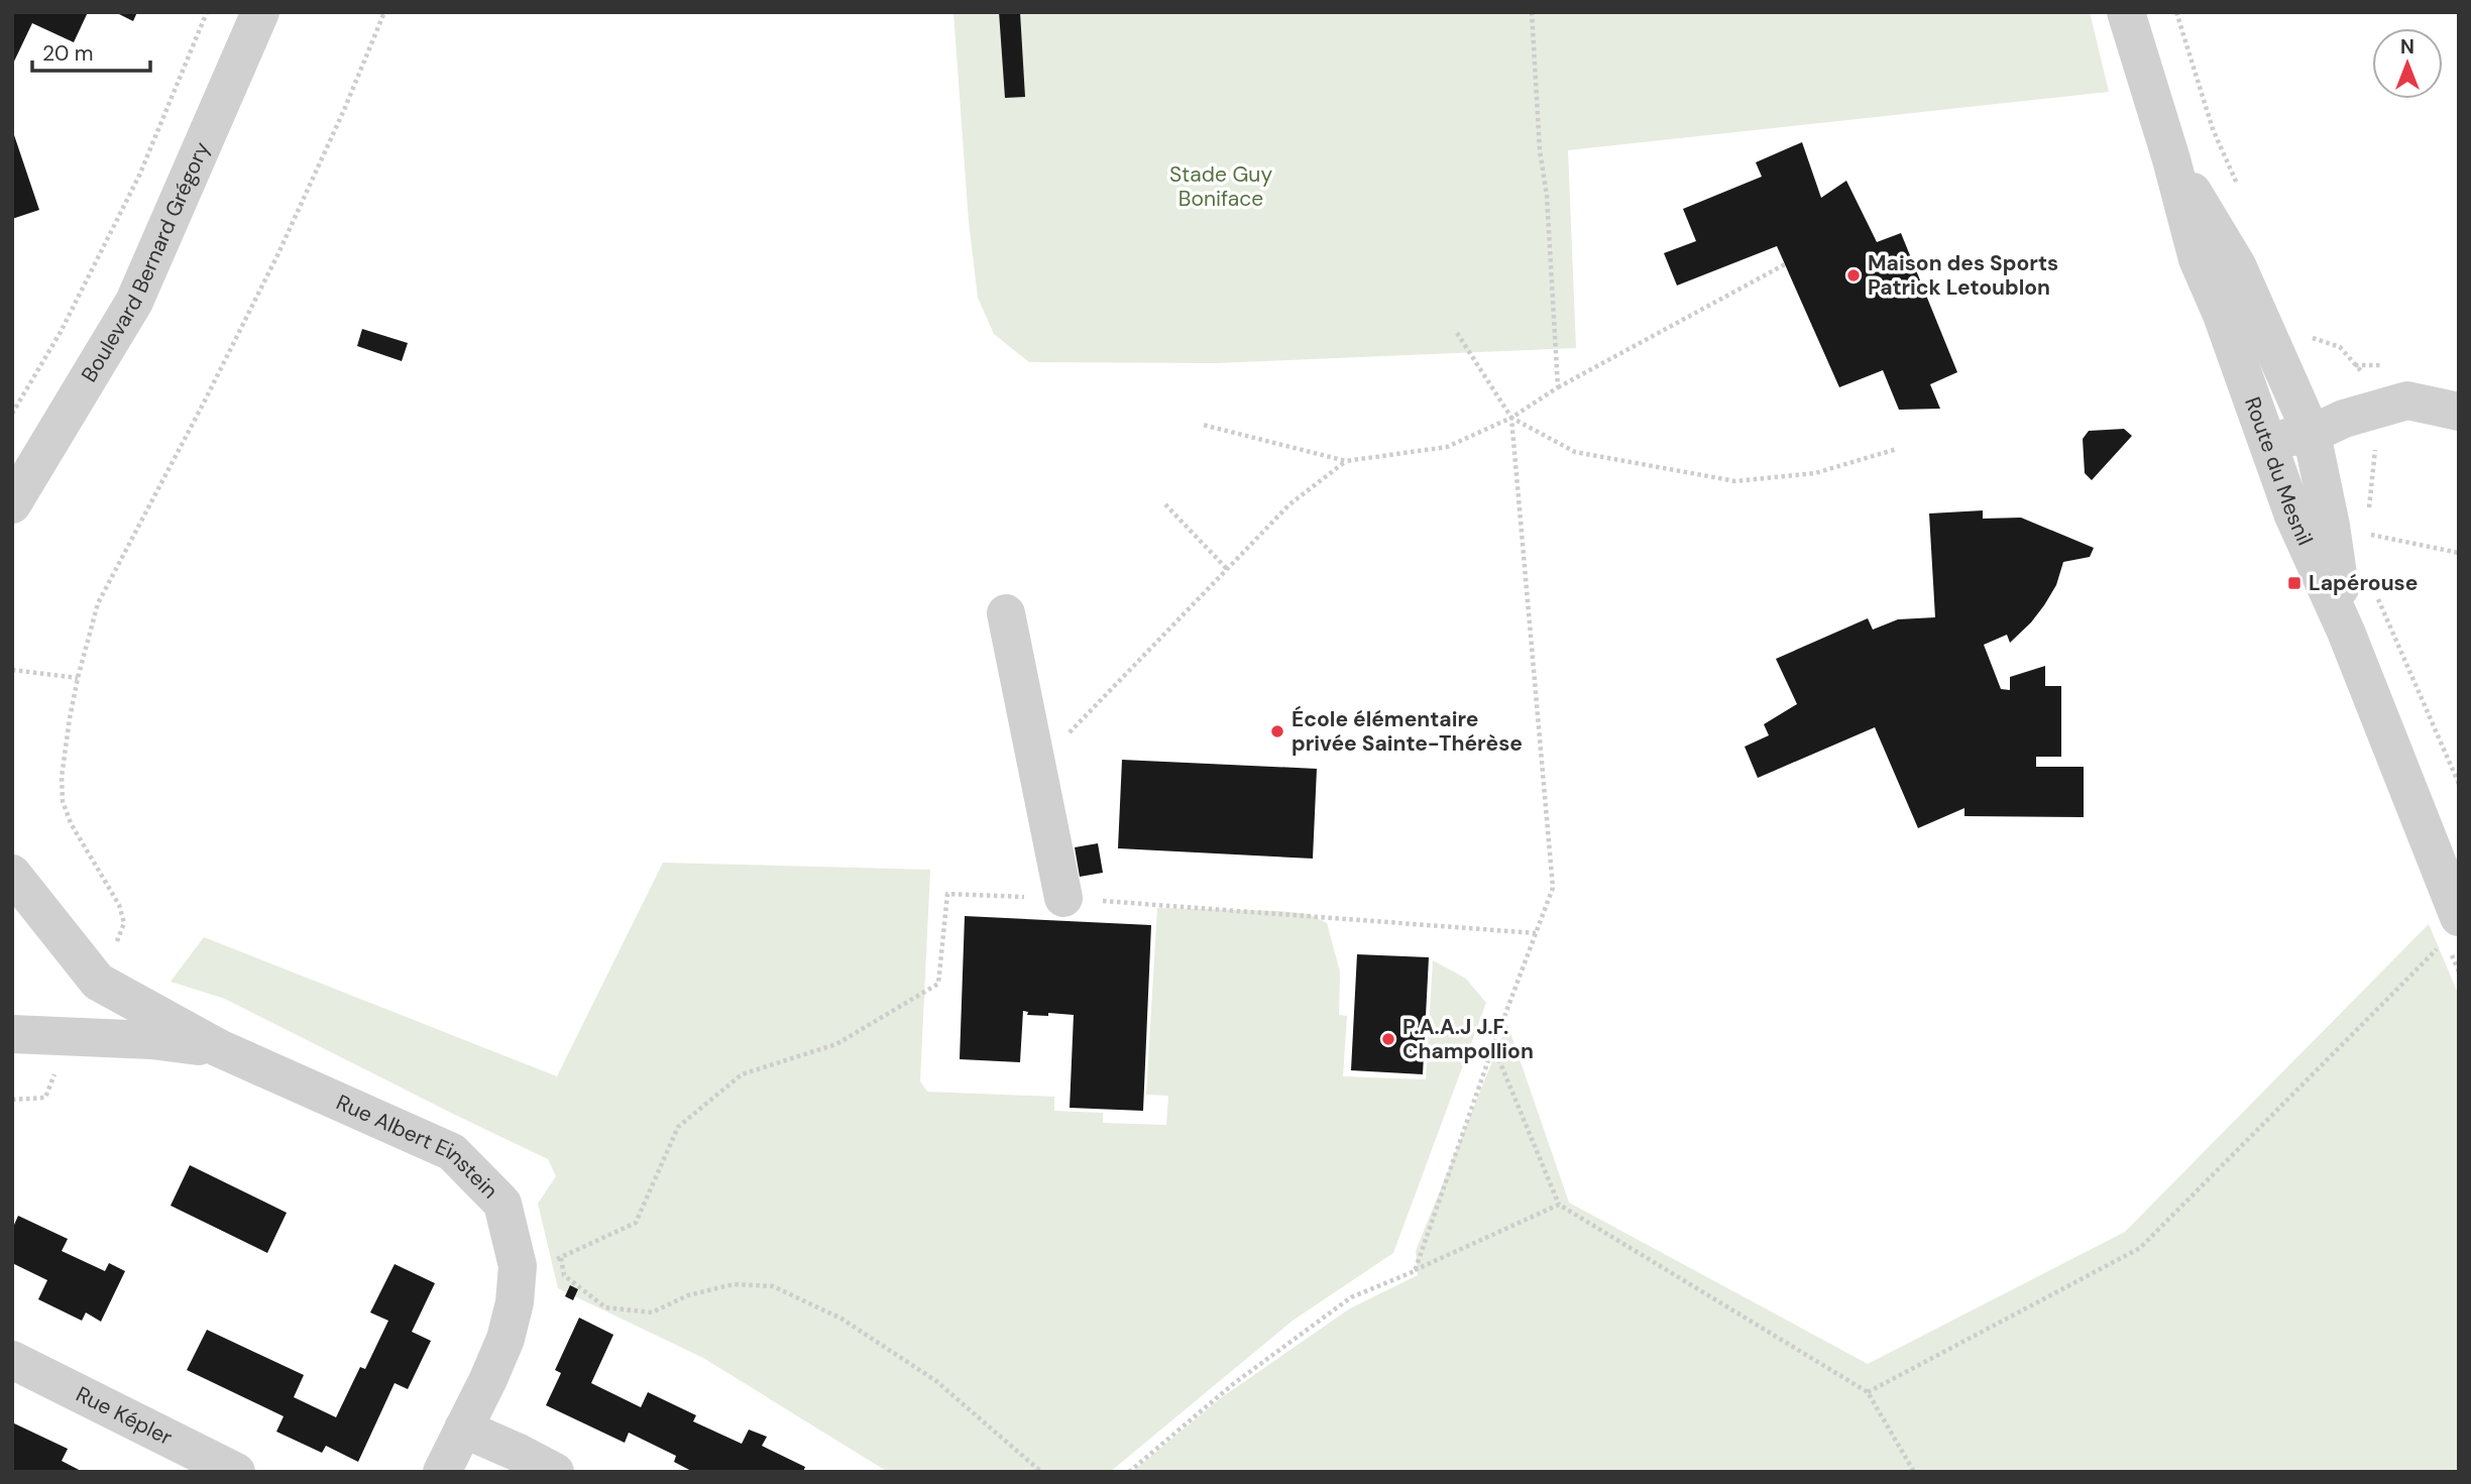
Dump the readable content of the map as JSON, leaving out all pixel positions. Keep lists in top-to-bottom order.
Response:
{
  "streets": {
    "street": [
      "Boulevard Bernard Grégory",
      "Route du Mesnil",
      "Rue Albert Einstein",
      "Rue Képler"
    ]
  },
  "parks": ["Stade Guy Boniface"],
  "places": {
    "other": ["Maison des Sports Patrick Letoublon", "École élémentaire privée Sainte-Thérèse", "P.A.A.J J.F. Champollion"],
    "transit": ["Lapérouse"]
  },
  "scale_bar": "20 m",
  "north": "top"
}
